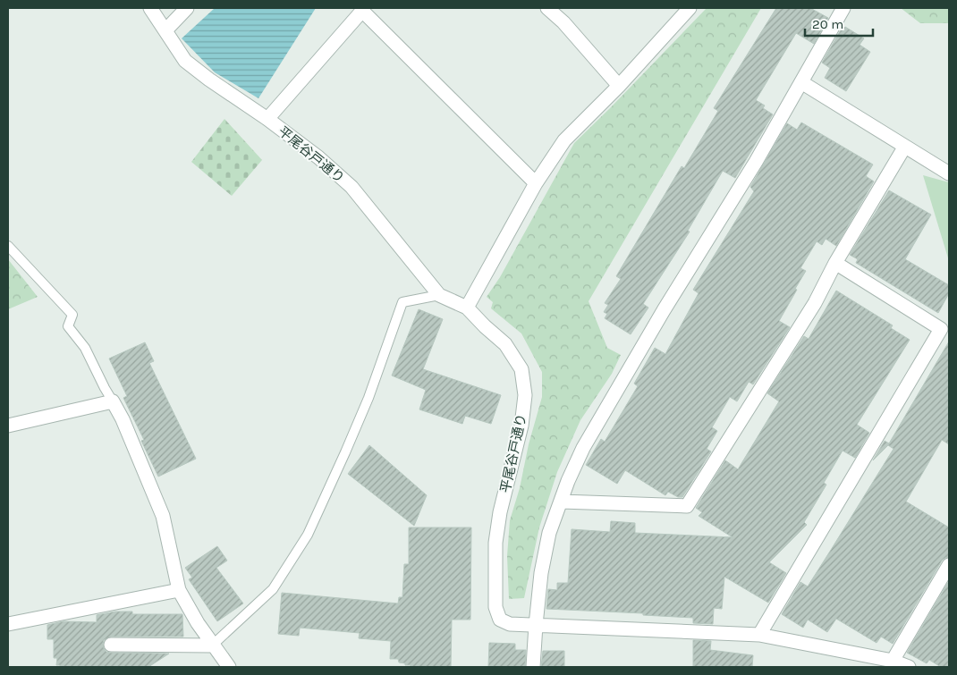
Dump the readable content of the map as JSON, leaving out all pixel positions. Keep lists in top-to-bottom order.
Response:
{
  "streets": {
    "street": ["平尾谷戸通り"]
  },
  "scale_bar": "20 m"
}
